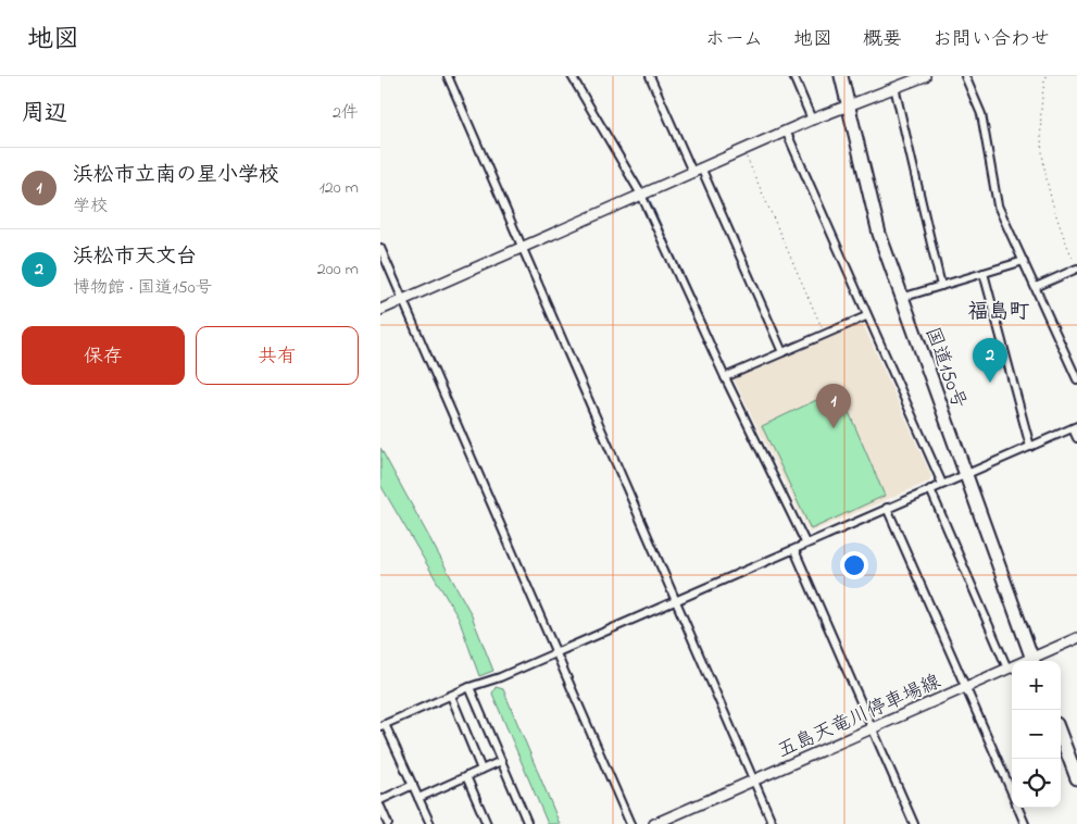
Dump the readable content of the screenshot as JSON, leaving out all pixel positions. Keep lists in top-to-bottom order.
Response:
{
  "streets": {
    "highway": ["国道150号"],
    "street": ["五島天竜川停車場線"]
  },
  "crossings": [
    ["国道150号", "五島天竜川停車場線"]
  ],
  "districts": ["福島町"],
  "page": {
    "header": "地図",
    "nav": [
      "ホーム",
      "地図",
      "概要",
      "お問い合わせ"
    ],
    "heading": ["周辺", "2件"],
    "list": [
      {
        "mark": "1",
        "name": "浜松市立南の星小学校",
        "note": "学校",
        "value": "120 m"
      },
      {
        "mark": "2",
        "name": "浜松市天文台",
        "note": "博物館 · 国道150号",
        "value": "200 m"
      }
    ],
    "buttons": ["保存", "共有"],
    "pins": ["2", "1"],
    "map_buttons": ["+", "−"]
  }
}
